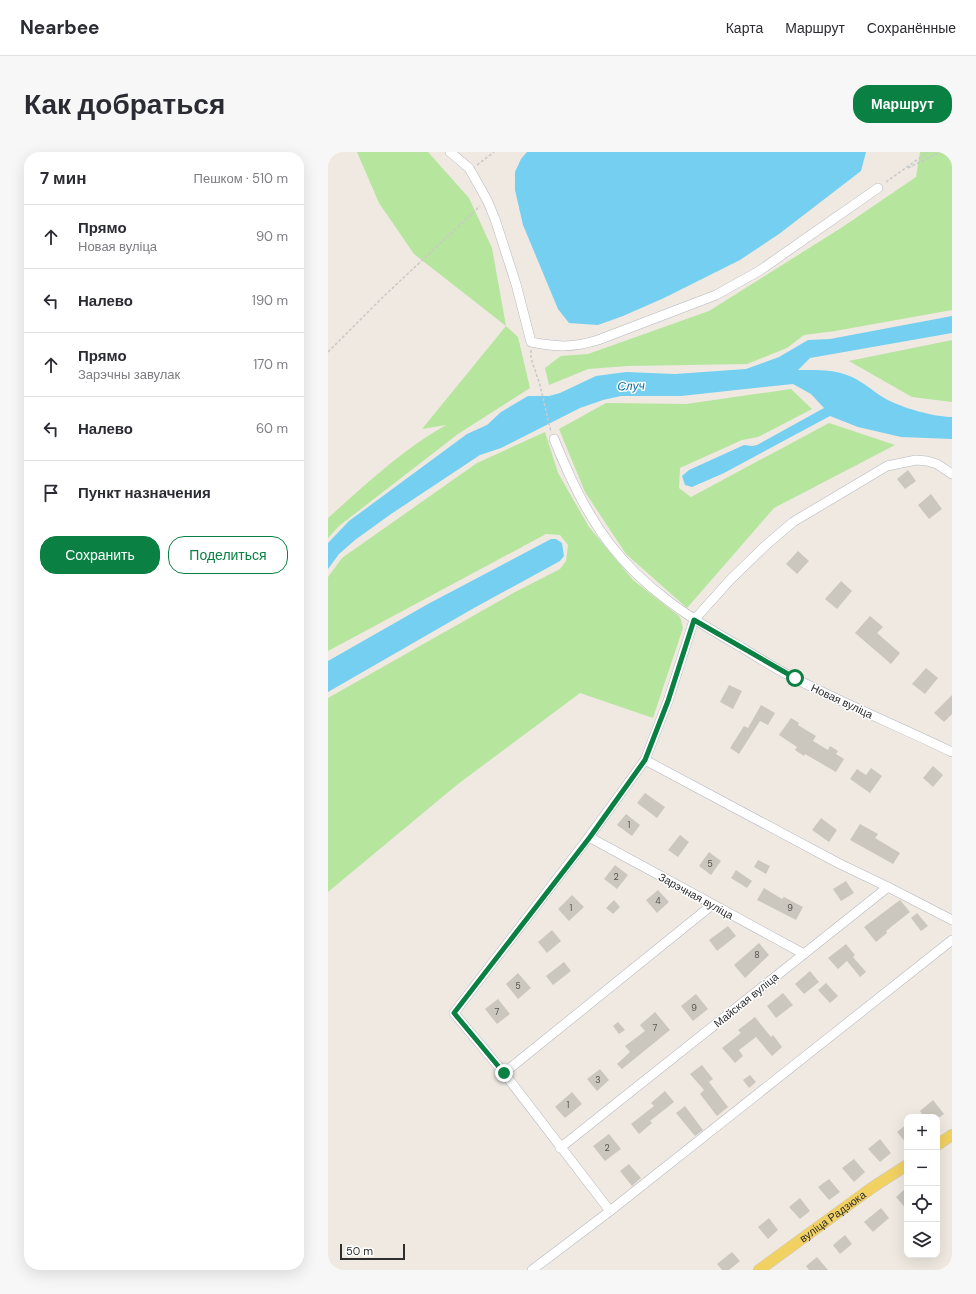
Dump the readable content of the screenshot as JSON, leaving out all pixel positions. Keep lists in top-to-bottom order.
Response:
{
  "streets": {
    "main road": ["вуліца Радзюка"],
    "street": ["Новая вуліца", "Зарэчная вуліца", "Майская вуліца"]
  },
  "crossings": [
    ["Зарэчная вуліца", "Майская вуліца"]
  ],
  "water": ["Случ"],
  "house_numbers": [
    "1",
    "5",
    "2",
    "4",
    "1",
    "9",
    "8",
    "5",
    "9",
    "7",
    "7",
    "3",
    "1",
    "2"
  ],
  "scale_bar": "50 m",
  "page": {
    "header": "Nearbee",
    "nav": ["Карта", "Маршрут", "Сохранённые"],
    "buttons": [
      "Маршрут",
      ["Сохранить", "Поделиться"]
    ],
    "title": "Как добраться",
    "heading": ["7 мин", "Пешком · 510 m"],
    "list": [
      ["Прямо", "Новая вуліца", "90 m"],
      ["Налево", "190 m"],
      ["Прямо", "Зарэчны завулак", "170 m"],
      ["Налево", "60 m"],
      "Пункт назначения"
    ],
    "map_buttons": ["+", "−"],
    "scale": "50 m"
  }
}
